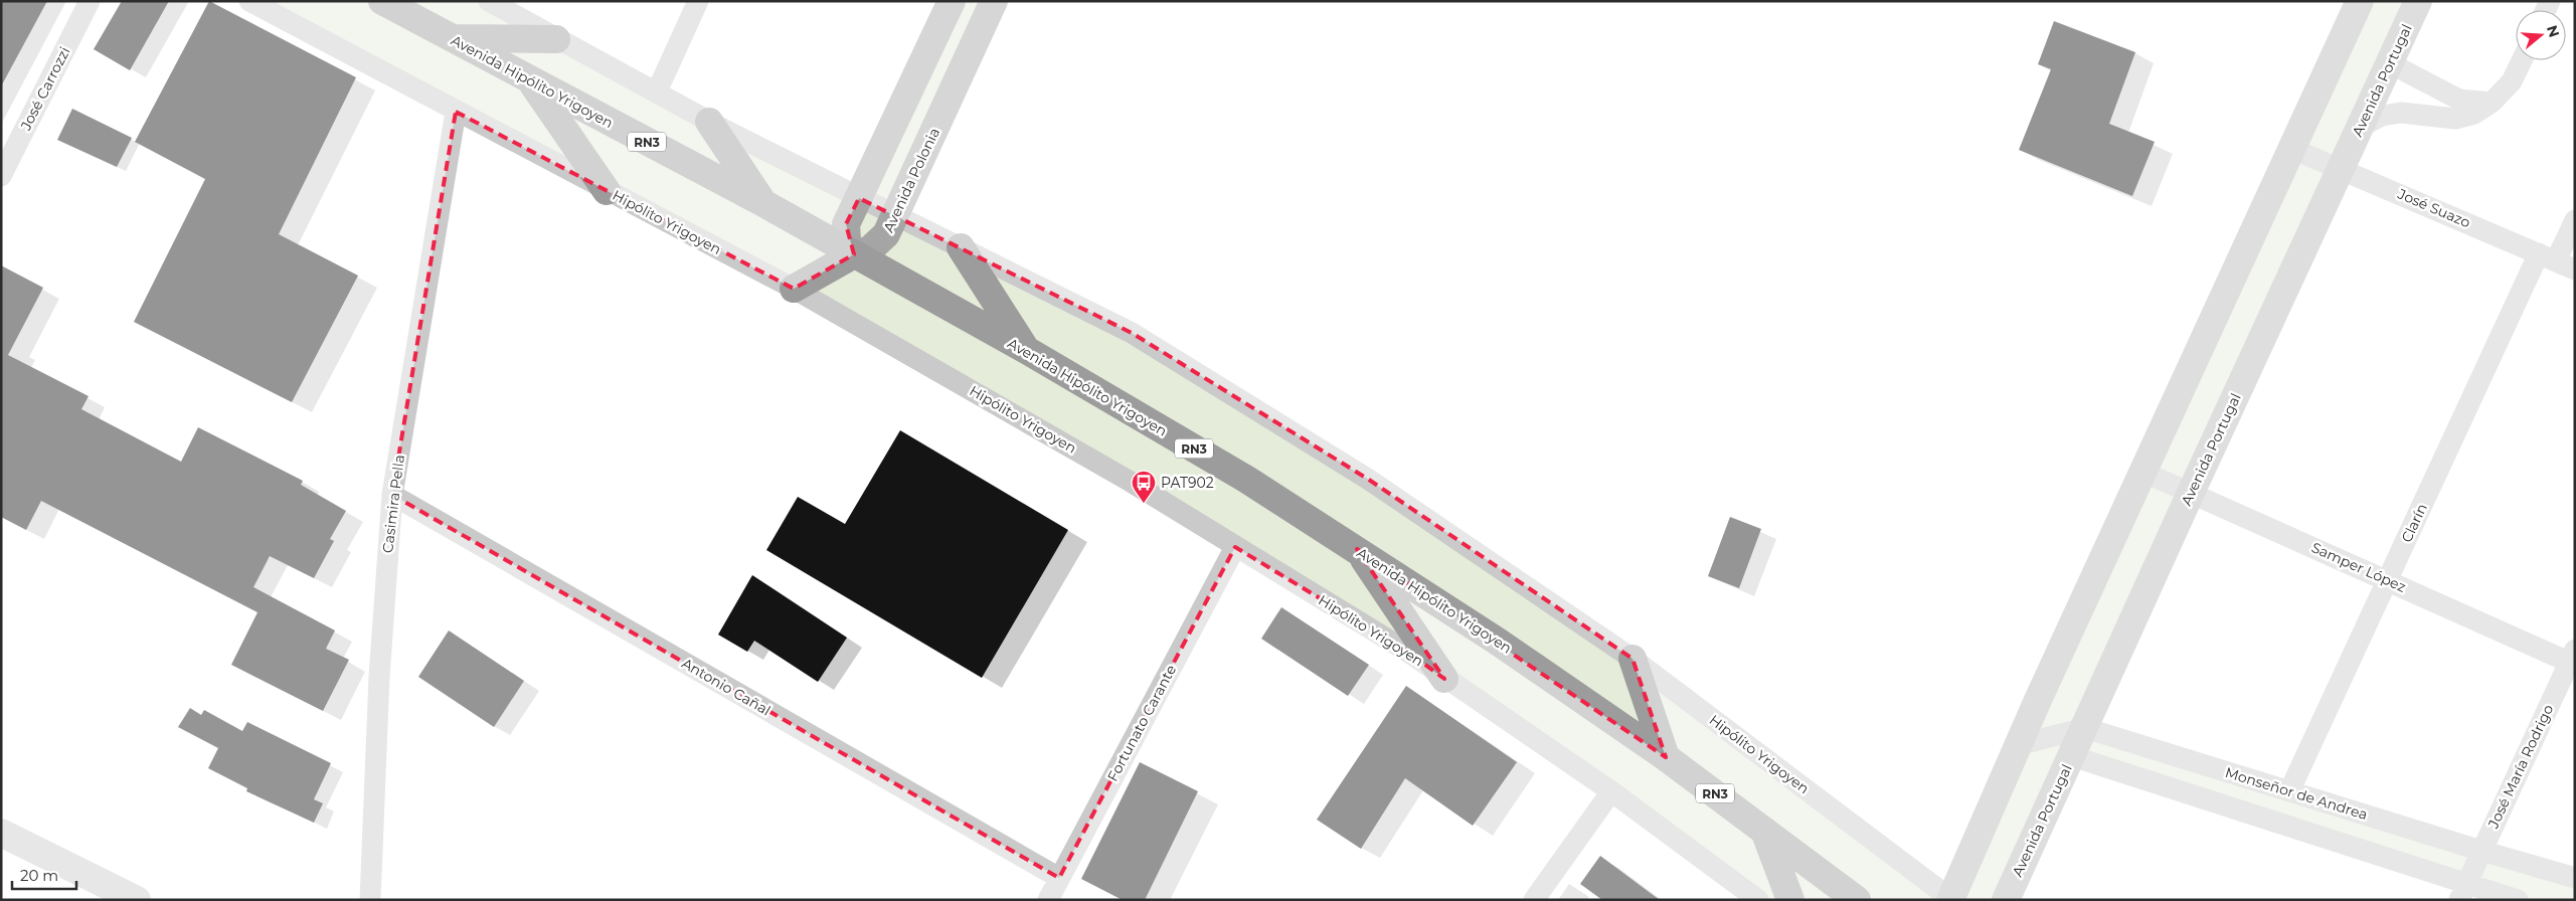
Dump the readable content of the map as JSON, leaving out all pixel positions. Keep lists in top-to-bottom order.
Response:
{
  "streets": {
    "highway": ["Avenida Hipólito Yrigoyen", "RN3"],
    "main road": ["Avenida Portugal", "Avenida Polonia"],
    "street": [
      "José Carrozzi",
      "José Suazo",
      "Hipólito Yrigoyen",
      "Casimira Pella",
      "Clarín",
      "Samper López",
      "Antonio Cañal",
      "Fortunato Carante",
      "José María Rodrigo",
      "Monseñor de Andrea"
    ]
  },
  "crossings": [
    ["Avenida Portugal", "José Suazo"],
    ["Avenida Portugal", "Samper López"],
    ["Avenida Portugal", "Monseñor de Andrea"],
    ["Avenida Hipólito Yrigoyen", "Avenida Polonia"],
    ["Avenida Polonia", "Hipólito Yrigoyen"],
    ["José Suazo", "Clarín"],
    ["Hipólito Yrigoyen", "Casimira Pella"],
    ["Hipólito Yrigoyen", "Fortunato Carante"],
    ["Casimira Pella", "Antonio Cañal"],
    ["Clarín", "Samper López"],
    ["Clarín", "Monseñor de Andrea"],
    ["Samper López", "José María Rodrigo"],
    ["Antonio Cañal", "Fortunato Carante"],
    ["José María Rodrigo", "Monseñor de Andrea"]
  ],
  "places": {
    "bus stop": ["PAT902"]
  },
  "scale_bar": "20 m",
  "north": "right"
}
